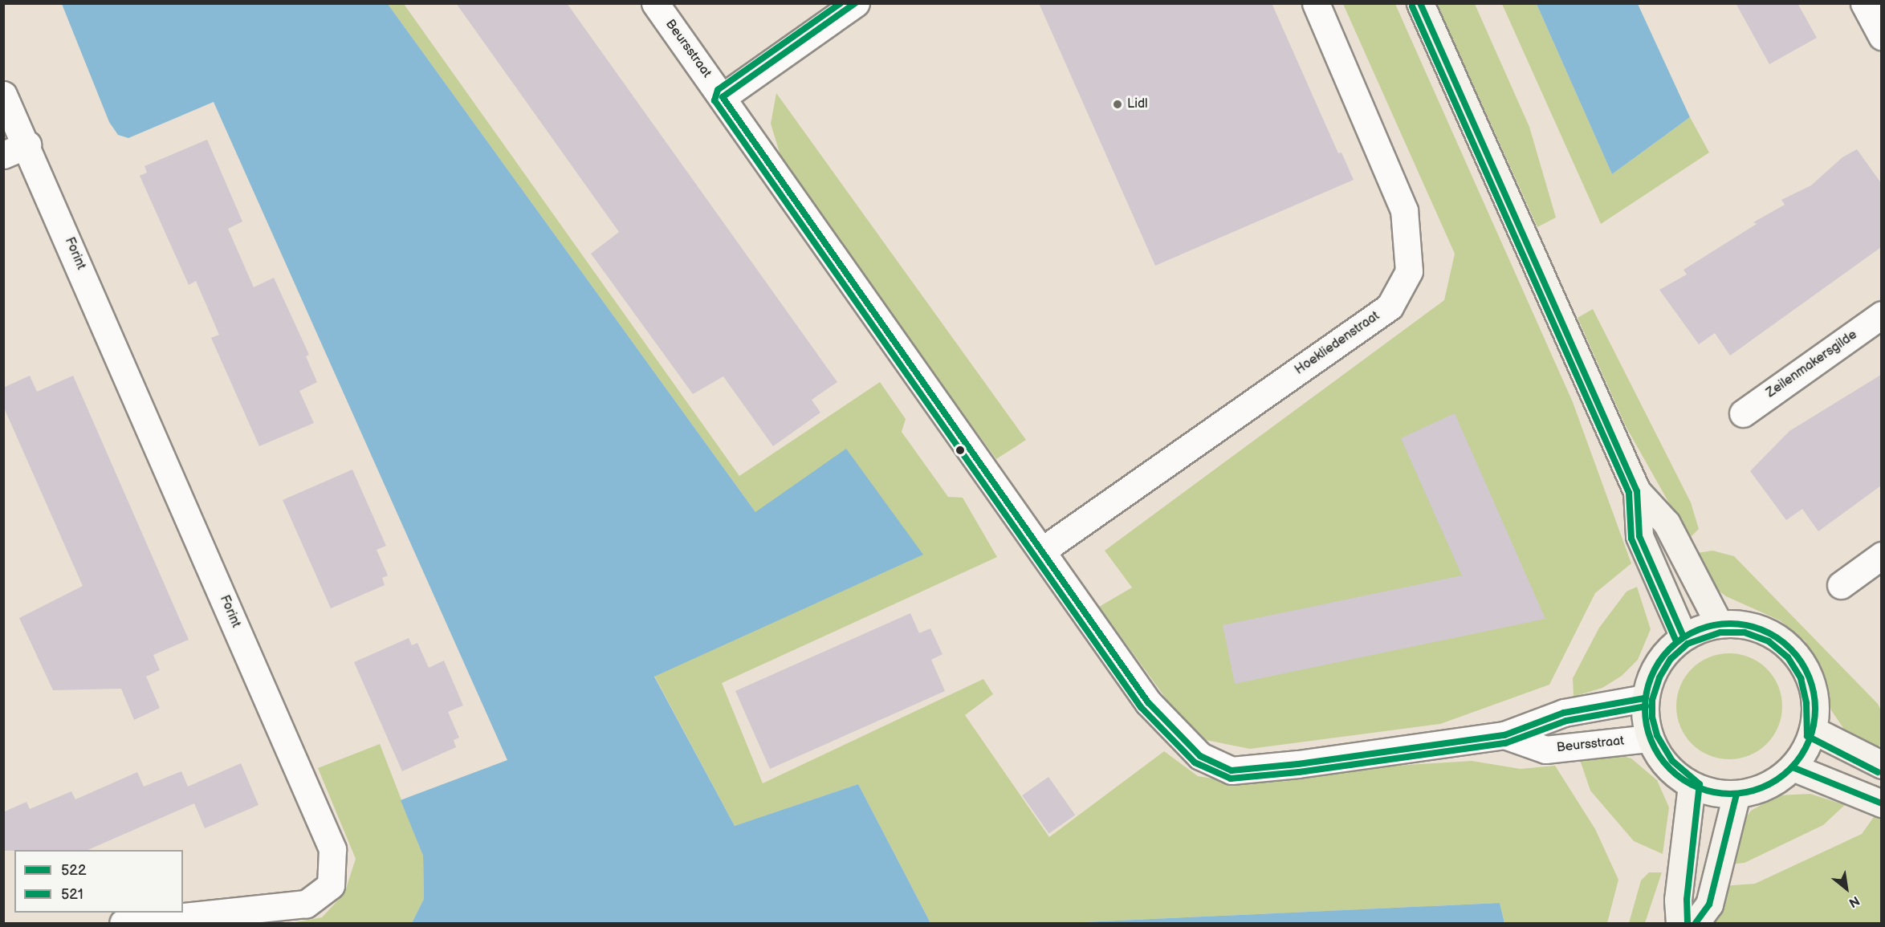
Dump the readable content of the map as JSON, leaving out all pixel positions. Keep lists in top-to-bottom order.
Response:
{
  "streets": {
    "street": [
      "Beursstraat",
      "Forint",
      "Hoekliedenstraat",
      "Zeilenmakersgilde"
    ]
  },
  "crossings": [
    ["Beursstraat", "Hoekliedenstraat"]
  ],
  "places": ["Lidl"],
  "lines": ["transit line 522", "transit line 521"],
  "legend": ["522", "521"],
  "north": "bottom right"
}
